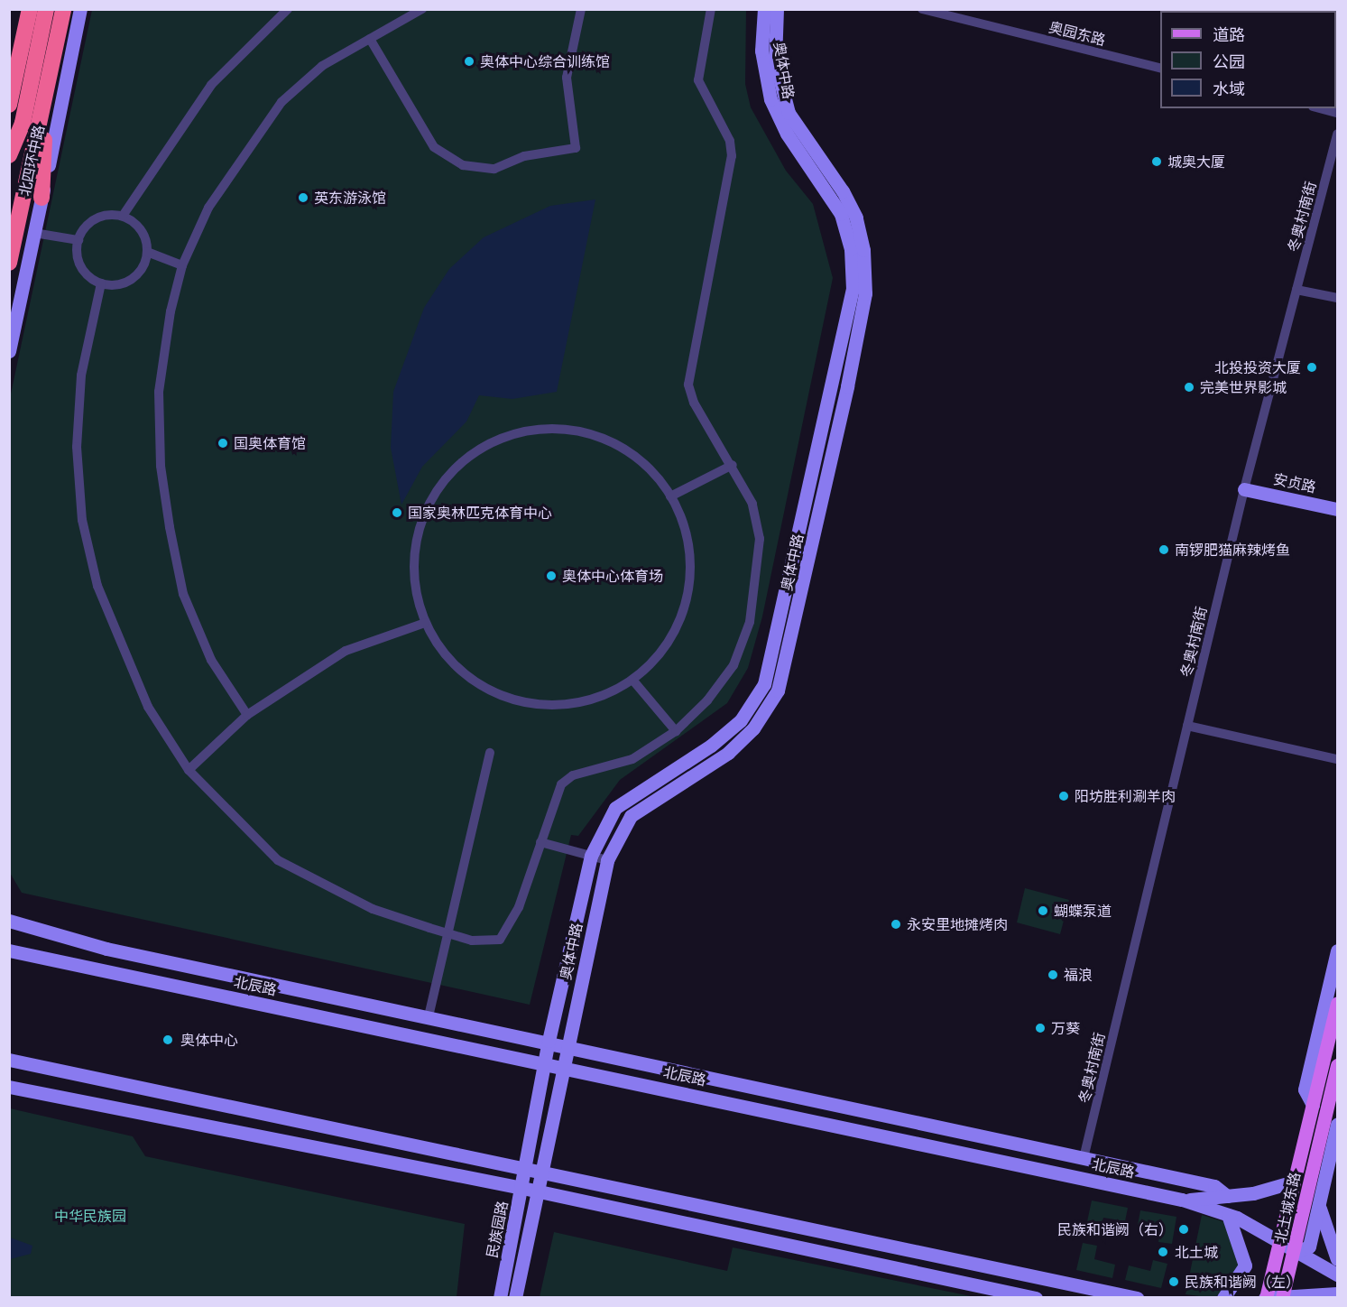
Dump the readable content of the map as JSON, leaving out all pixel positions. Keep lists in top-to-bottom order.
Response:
{
  "streets": {
    "highway": ["北四环中路"],
    "main road": [
      "奥体中路",
      "安贞路",
      "北辰路",
      "北土城东路",
      "民族园路"
    ],
    "street": ["奥园东路", "冬奥村南街"]
  },
  "crossings": [
    ["奥体中路", "北辰路"],
    ["奥体中路", "民族园路"],
    ["冬奥村南街", "安贞路"],
    ["冬奥村南街", "北辰路"],
    ["北辰路", "北土城东路"],
    ["北辰路", "民族园路"]
  ],
  "parks": ["中华民族园"],
  "places": [
    "奥体中心综合训练馆",
    "城奥大厦",
    "英东游泳馆",
    "北投投资大厦",
    "完美世界影城",
    "国奥体育馆",
    "国家奥林匹克体育中心",
    "南锣肥猫麻辣烤鱼",
    "奥体中心体育场",
    "阳坊胜利涮羊肉",
    "蝴蝶泵道",
    "永安里地摊烤肉",
    "福浪",
    "万葵",
    "奥体中心",
    "民族和谐阙（右）",
    "北土城",
    "民族和谐阙（左）"
  ],
  "legend": ["道路", "公园", "水域"]
}
